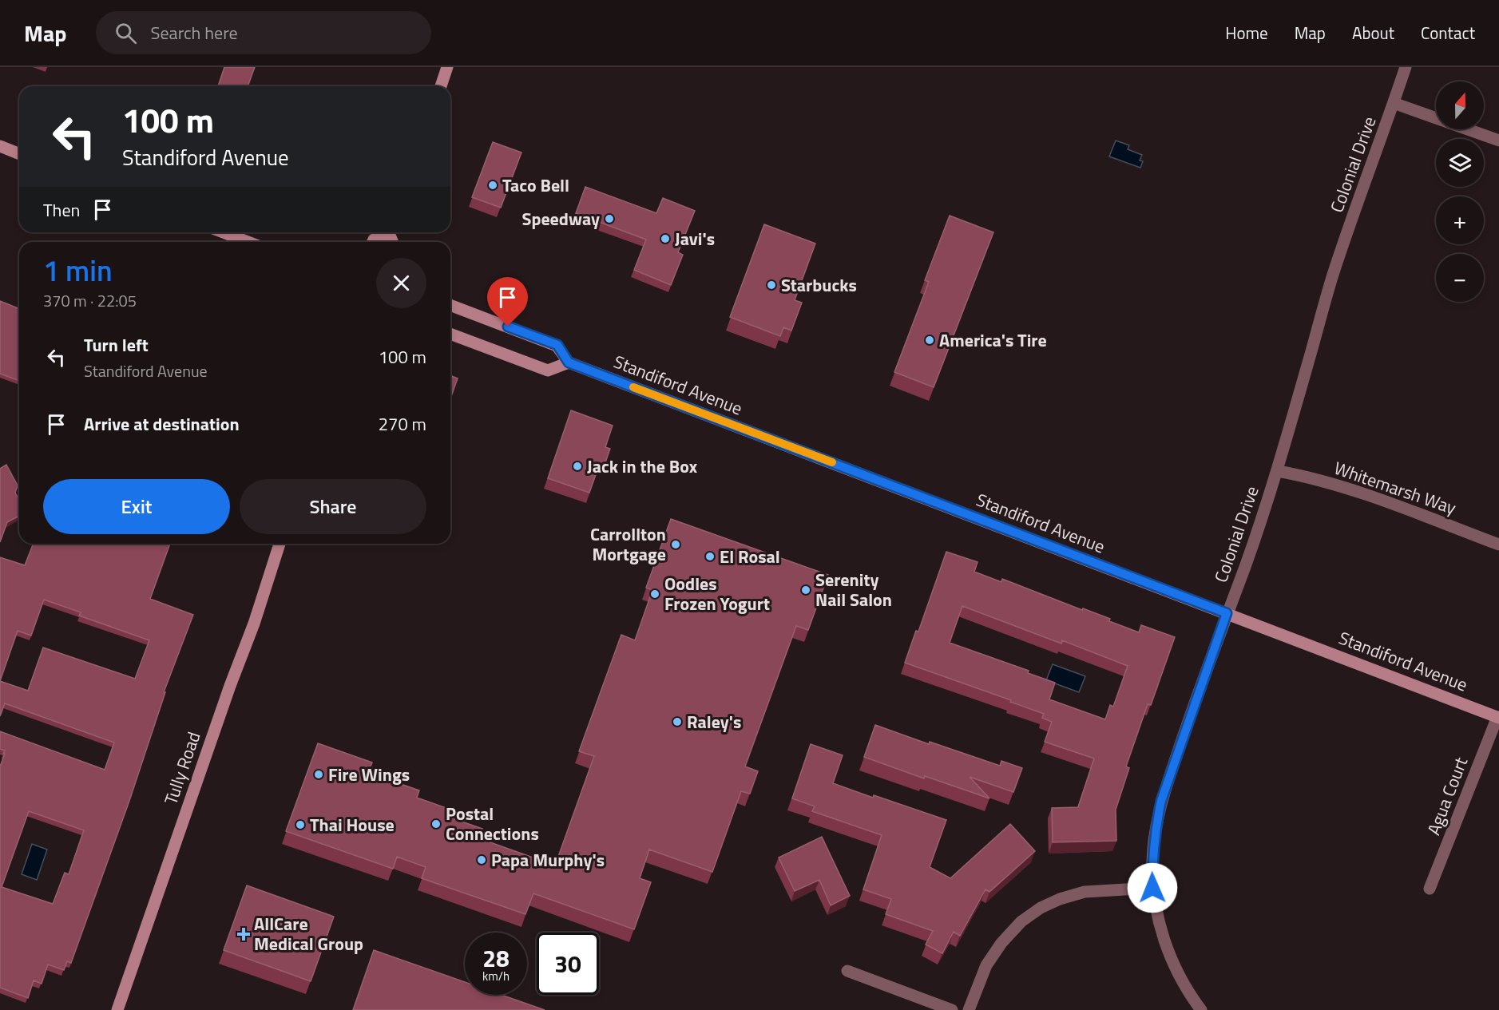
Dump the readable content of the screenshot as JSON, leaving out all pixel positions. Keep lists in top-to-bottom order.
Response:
{
  "streets": {
    "main road": ["Standiford Avenue", "Tully Road"],
    "street": ["Colonial Drive", "Whitemarsh Way", "Agua Court"]
  },
  "crossings": [
    ["Colonial Drive", "Standiford Avenue"],
    ["Colonial Drive", "Whitemarsh Way"],
    ["Standiford Avenue", "Agua Court"]
  ],
  "places": {
    "other": [
      "Taco Bell",
      "Speedway",
      "Javi's",
      "Starbucks",
      "America's Tire",
      "Jack in the Box",
      "Carrollton Mortgage",
      "El Rosal",
      "Serenity Nail Salon",
      "Oodles Frozen Yogurt",
      "Raley's",
      "Fire Wings",
      "Postal Connections",
      "Thai House",
      "Papa Murphy's"
    ],
    "health": ["AllCare Medical Group"]
  },
  "north": "top",
  "page": {
    "header": "Map",
    "search": "Search here",
    "nav": [
      "Home",
      "Map",
      "About",
      "Contact"
    ],
    "map_buttons": ["+", "−"],
    "turn": ["100 m", "Standiford Avenue"],
    "then": "Then",
    "heading": ["1 min", "370 m · 22:05"],
    "list": [
      {
        "name": "Turn left",
        "note": "Standiford Avenue",
        "value": "100 m"
      },
      {
        "name": "Arrive at destination",
        "value": "270 m"
      }
    ],
    "buttons": ["Exit", "Share"],
    "speed": "28 km/h",
    "limit": "30"
  }
}
